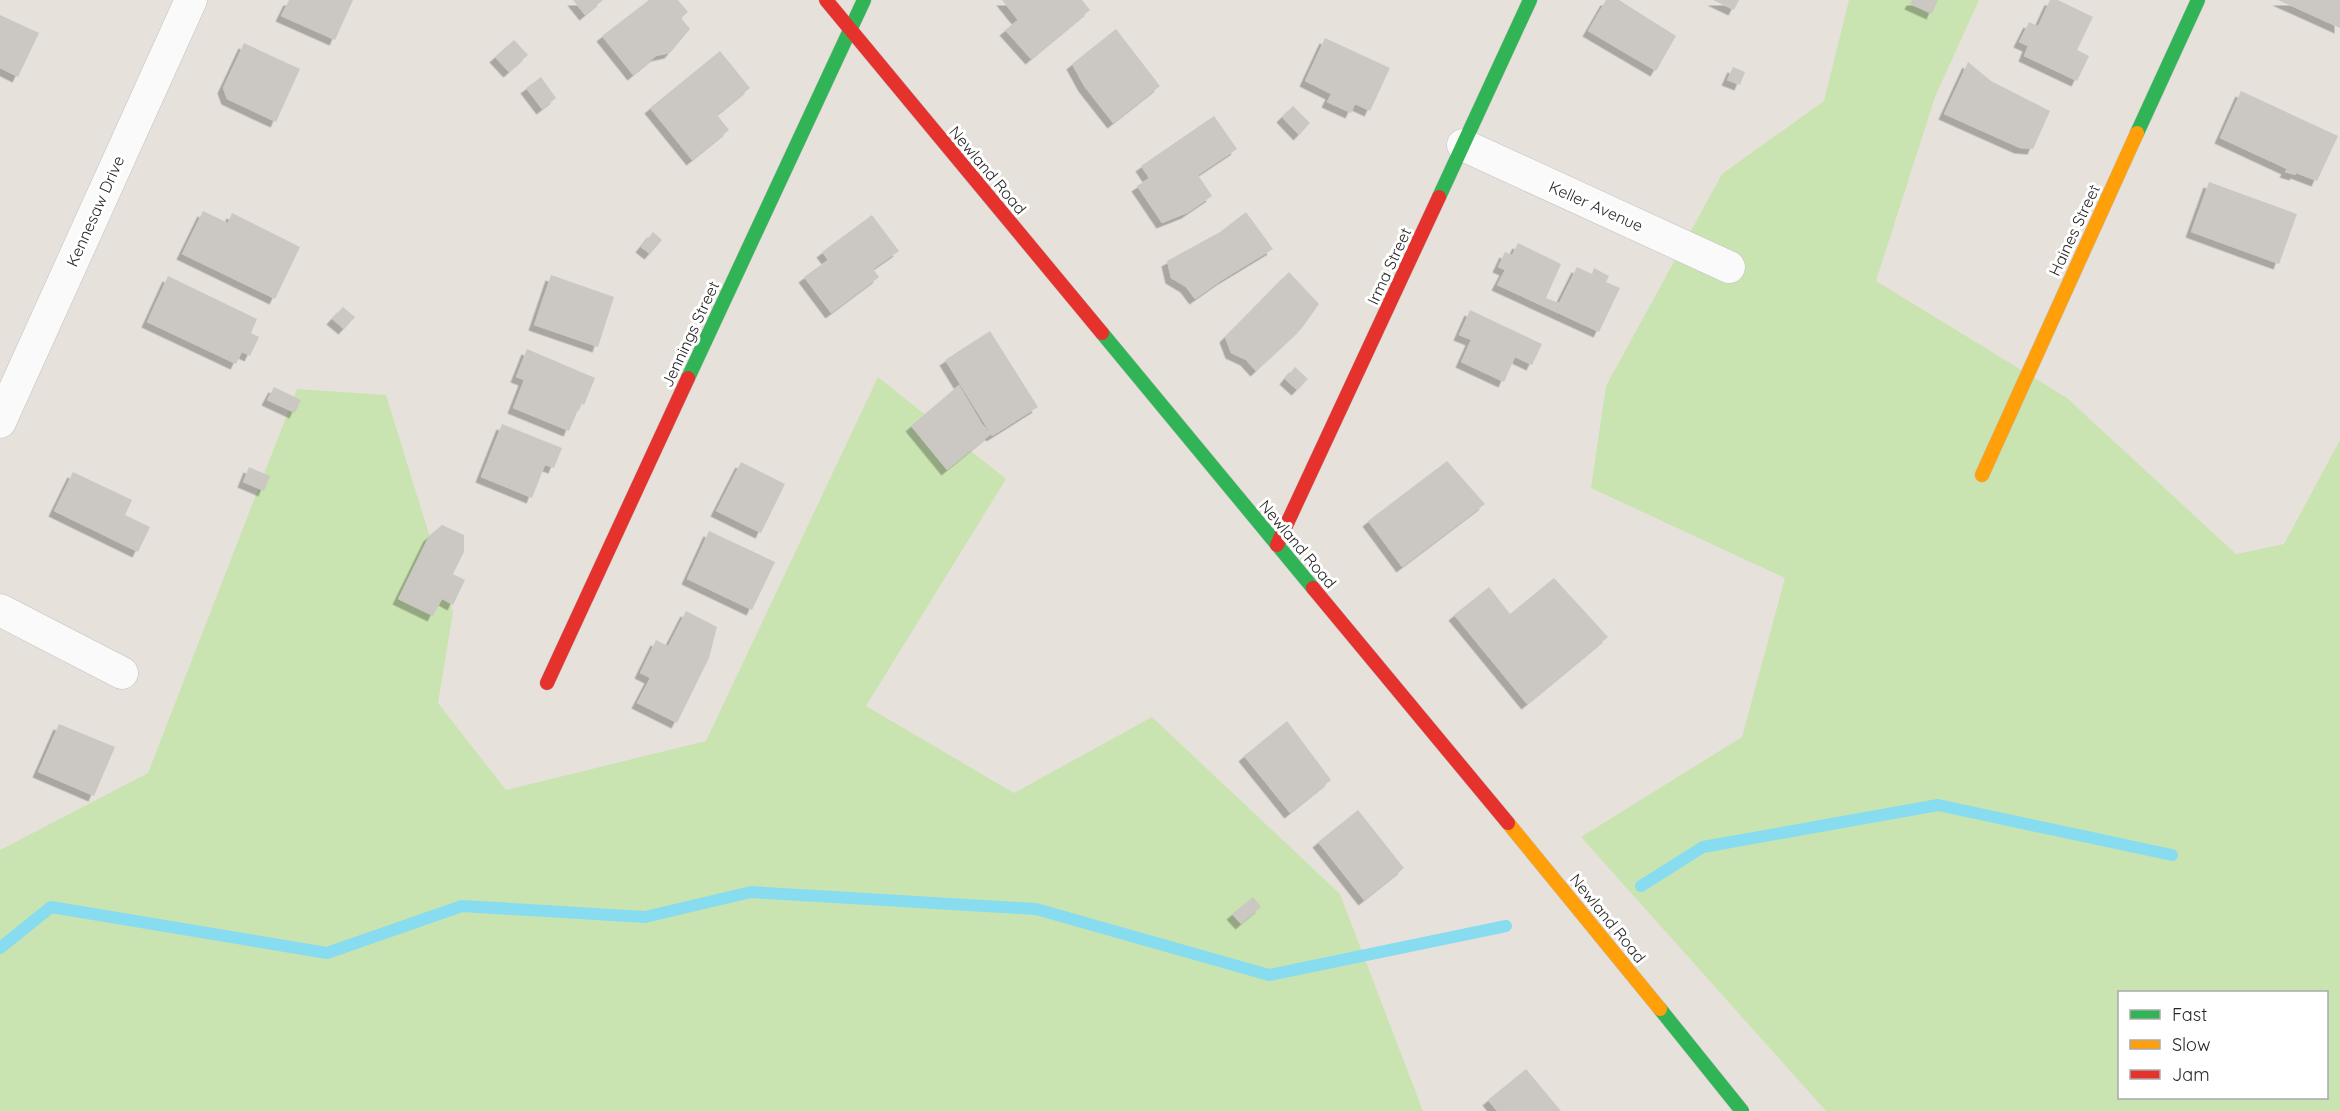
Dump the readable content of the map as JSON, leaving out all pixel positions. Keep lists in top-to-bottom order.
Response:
{
  "streets": {
    "street": [
      "Newland Road",
      "Keller Avenue",
      "Kennesaw Drive",
      "Haines Street",
      "Irma Street",
      "Jennings Street"
    ]
  },
  "crossings": [
    ["Newland Road", "Irma Street"],
    ["Newland Road", "Jennings Street"],
    ["Keller Avenue", "Irma Street"]
  ],
  "legend": ["Fast", "Slow", "Jam"]
}
